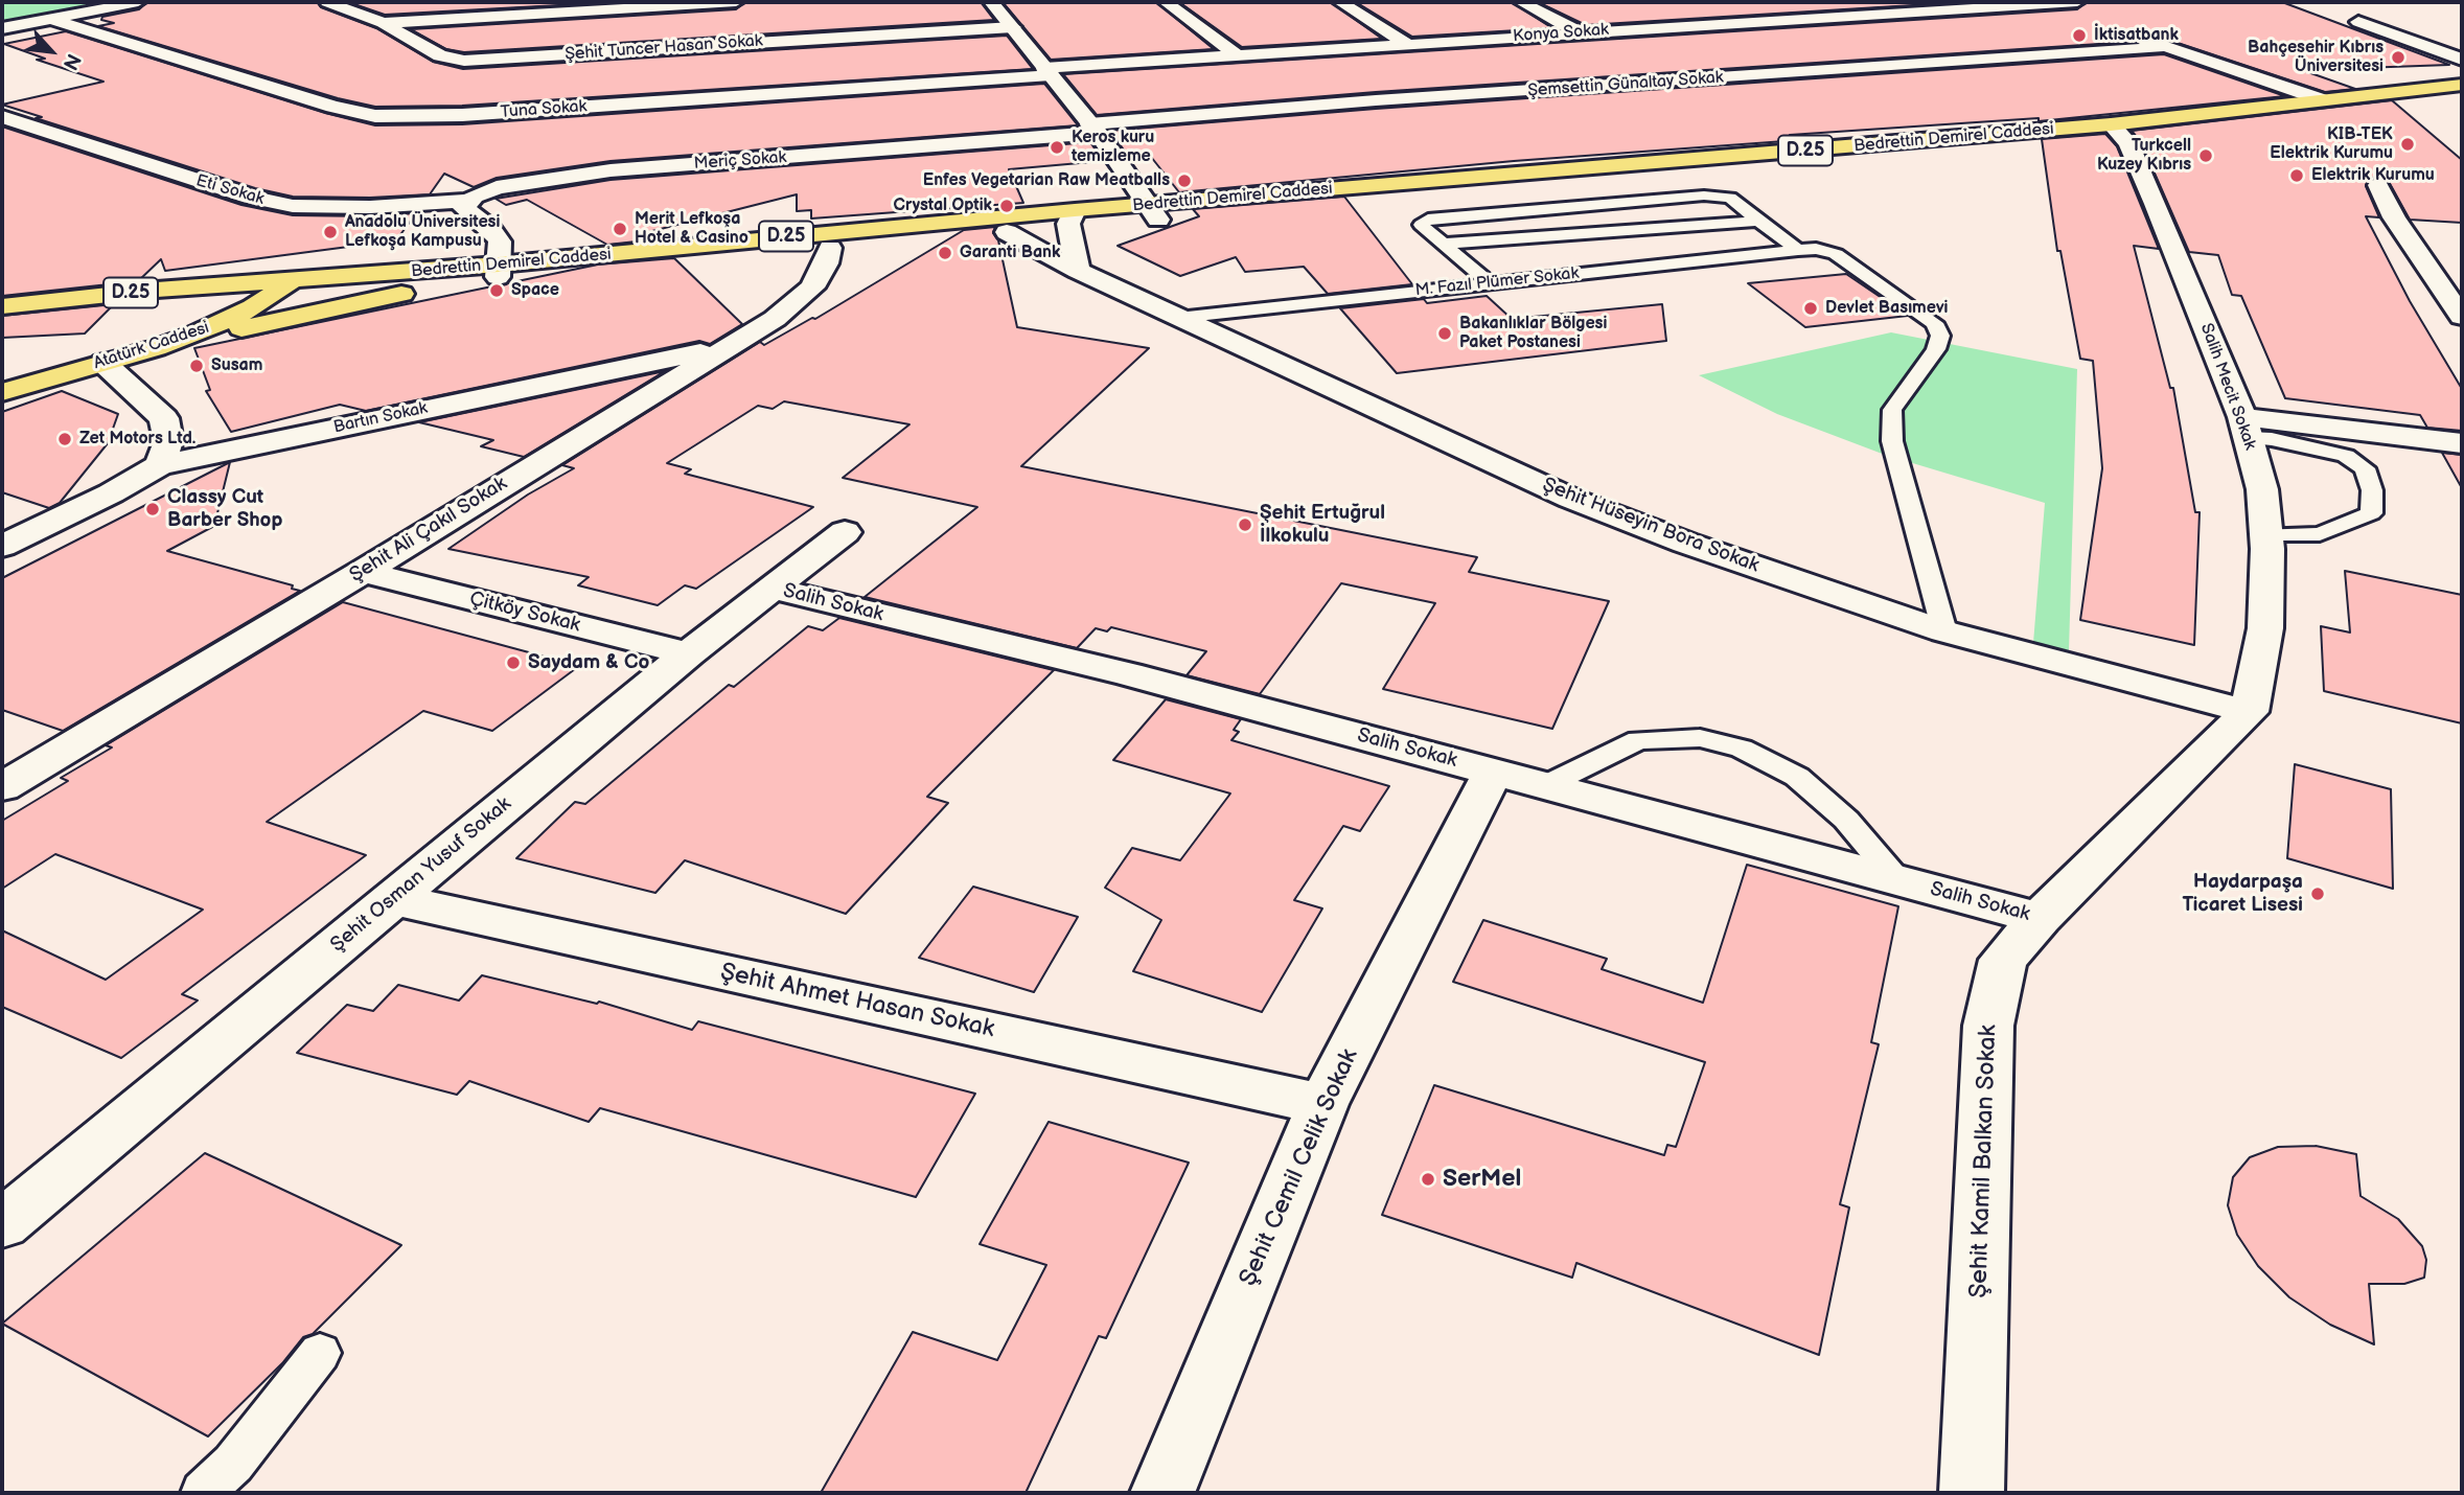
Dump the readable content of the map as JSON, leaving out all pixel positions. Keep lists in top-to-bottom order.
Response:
{
  "streets": {
    "main road": ["Bedrettin Demirel Caddesi", "D.25", "Atatürk Caddesi"],
    "street": [
      "Konya Sokak",
      "Şehit Tuncer Hasan Sokak",
      "Şemsettin Günaltay Sokak",
      "Tuna Sokak",
      "Meriç Sokak",
      "Eti Sokak",
      "Salih Mecit Sokak",
      "Bartın Sokak",
      "Şehit Hüseyin Bora Sokak",
      "Şehit Ali Çakıl Sokak",
      "Salih Sokak",
      "Çitköy Sokak",
      "Şehit Osman Yusuf Sokak",
      "Şehit Ahmet Hasan Sokak",
      "Şehit Kamil Balkan Sokak",
      "Şehit Cemil Celik Sokak"
    ],
    "lane": ["M. Fazıl Plümer Sokak"]
  },
  "crossings": [
    ["Konya Sokak", "Tuna Sokak"],
    ["Şemsettin Günaltay Sokak", "Meriç Sokak"],
    ["Bedrettin Demirel Caddesi", "Atatürk Caddesi"],
    ["Bedrettin Demirel Caddesi", "Salih Mecit Sokak"],
    ["Bedrettin Demirel Caddesi", "Şehit Hüseyin Bora Sokak"],
    ["Bedrettin Demirel Caddesi", "Şehit Ali Çakıl Sokak"],
    ["Meriç Sokak", "Eti Sokak"],
    ["M. Fazıl Plümer Sokak", "Şehit Hüseyin Bora Sokak"],
    ["Salih Mecit Sokak", "Şehit Hüseyin Bora Sokak"],
    ["Salih Mecit Sokak", "Şehit Kamil Balkan Sokak"],
    ["Bartın Sokak", "Şehit Ali Çakıl Sokak"],
    ["Şehit Hüseyin Bora Sokak", "Şehit Kamil Balkan Sokak"],
    ["Şehit Ali Çakıl Sokak", "Çitköy Sokak"],
    ["Salih Sokak", "Şehit Osman Yusuf Sokak"],
    ["Salih Sokak", "Şehit Kamil Balkan Sokak"],
    ["Salih Sokak", "Şehit Cemil Celik Sokak"],
    ["Çitköy Sokak", "Şehit Osman Yusuf Sokak"],
    ["Şehit Osman Yusuf Sokak", "Şehit Ahmet Hasan Sokak"],
    ["Şehit Ahmet Hasan Sokak", "Şehit Cemil Celik Sokak"]
  ],
  "places": [
    "İktisatbank",
    "Bahçeşehir Kıbrıs Üniversitesi",
    "KIB-TEK Elektrik Kurumu",
    "Keros kuru temizleme",
    "Turkcell Kuzey Kıbrıs",
    "Elektrik Kurumu",
    "Enfes Vegetarian Raw Meatballs",
    "Crystal Optik",
    "Merit Lefkoşa Hotel & Casino",
    "Anadolu Üniversitesi Lefkoşa Kampusu",
    "Garanti Bank",
    "Space",
    "Devlet Basımevi",
    "Bakanlıklar Bölgesi Paket Postanesi",
    "Susam",
    "Zet Motors Ltd.",
    "Classy Cut Barber Shop",
    "Şehit Ertuğrul İlkokulu",
    "Saydam & Co",
    "Haydarpaşa Ticaret Lisesi",
    "SerMel"
  ],
  "north": "bottom right"
}
